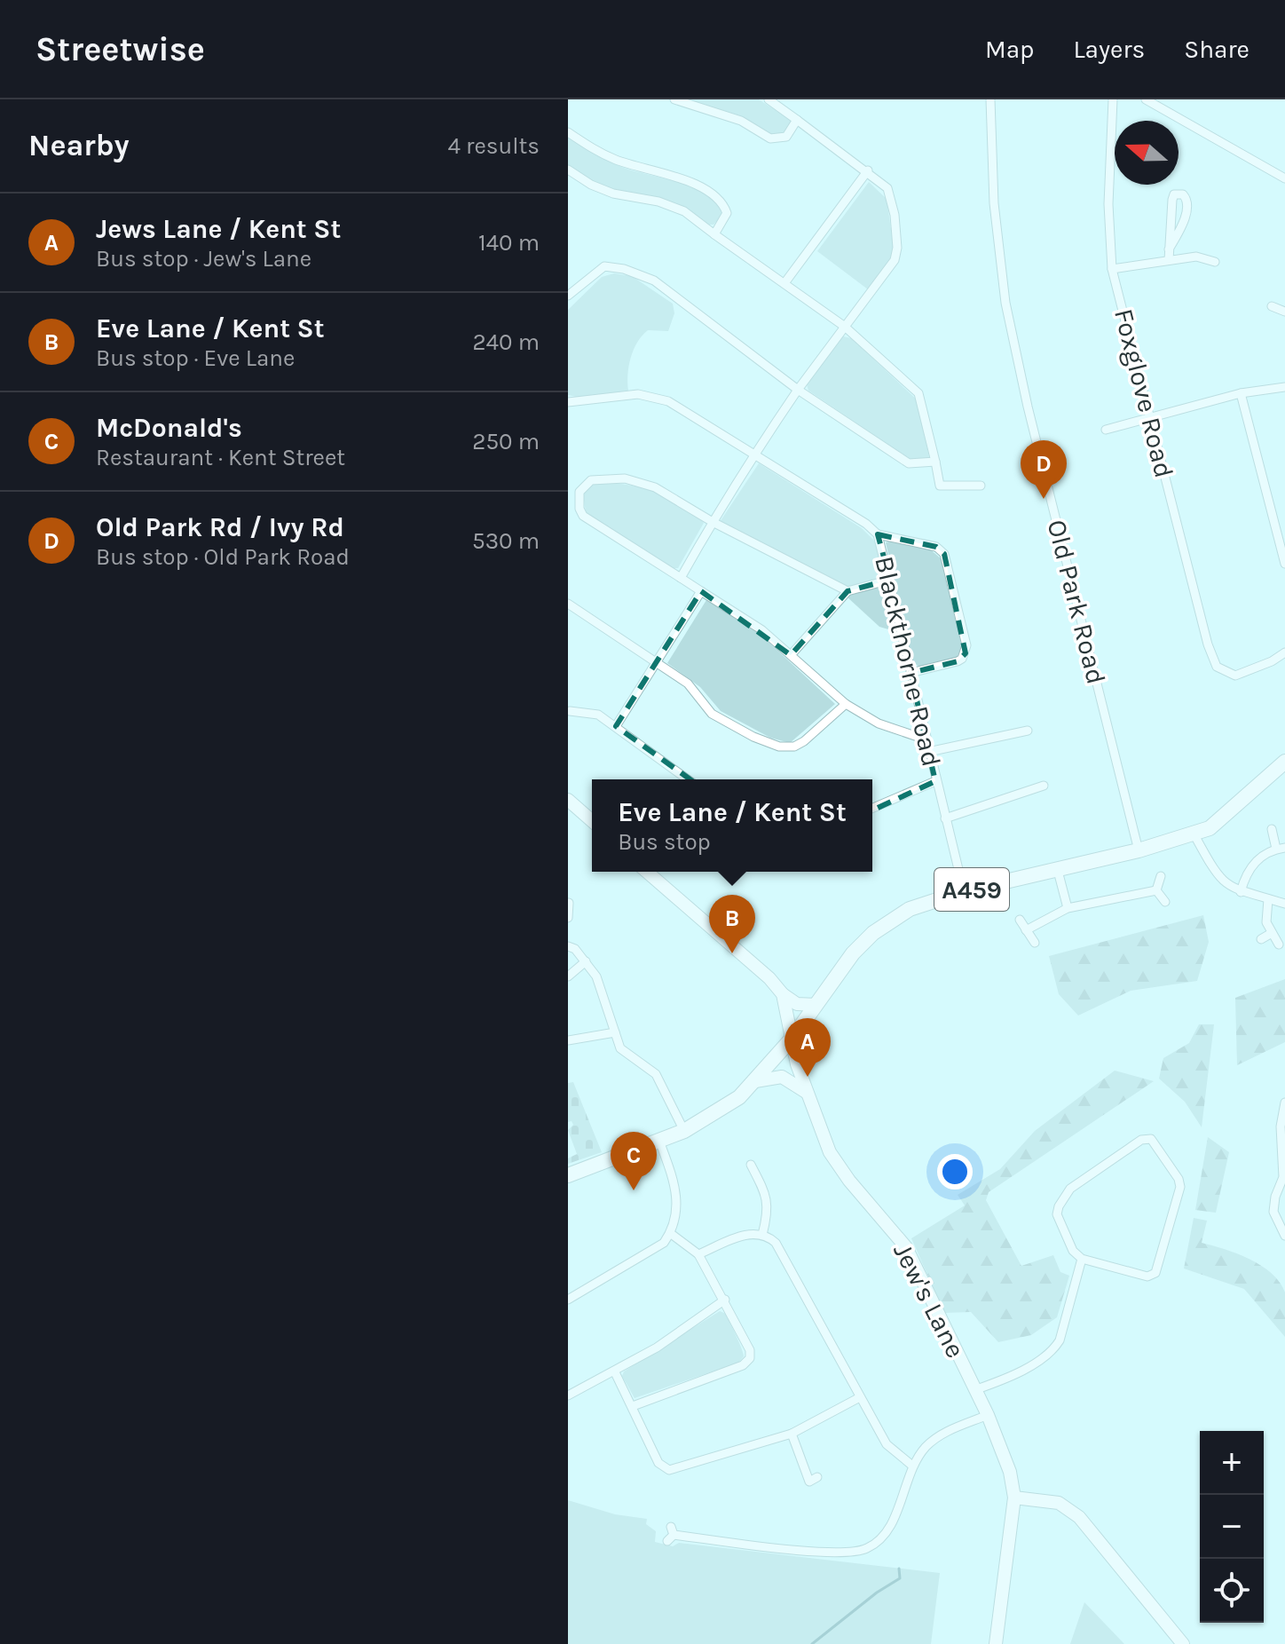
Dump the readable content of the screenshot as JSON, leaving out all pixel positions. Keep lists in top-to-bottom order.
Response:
{
  "streets": {
    "main road": ["A459", "Jew's Lane"],
    "street": ["Foxglove Road", "Old Park Road", "Blackthorne Road"]
  },
  "crossings": [
    ["Old Park Road", "A459"],
    ["Blackthorne Road", "A459"],
    ["A459", "Jew's Lane"]
  ],
  "north": "left",
  "page": {
    "header": "Streetwise",
    "nav": ["Map", "Layers", "Share"],
    "heading": ["Nearby", "4 results"],
    "list": [
      {
        "mark": "A",
        "name": "Jews Lane / Kent St",
        "note": "Bus stop · Jew's Lane",
        "value": "140 m"
      },
      {
        "mark": "B",
        "name": "Eve Lane / Kent St",
        "note": "Bus stop · Eve Lane",
        "value": "240 m"
      },
      {
        "mark": "C",
        "name": "McDonald's",
        "note": "Restaurant · Kent Street",
        "value": "250 m"
      },
      {
        "mark": "D",
        "name": "Old Park Rd / Ivy Rd",
        "note": "Bus stop · Old Park Road",
        "value": "530 m"
      }
    ],
    "pins": [
      "D",
      "B",
      "A",
      "C"
    ],
    "popup": ["Eve Lane / Kent St", "Bus stop"],
    "map_buttons": ["+", "−"]
  }
}
